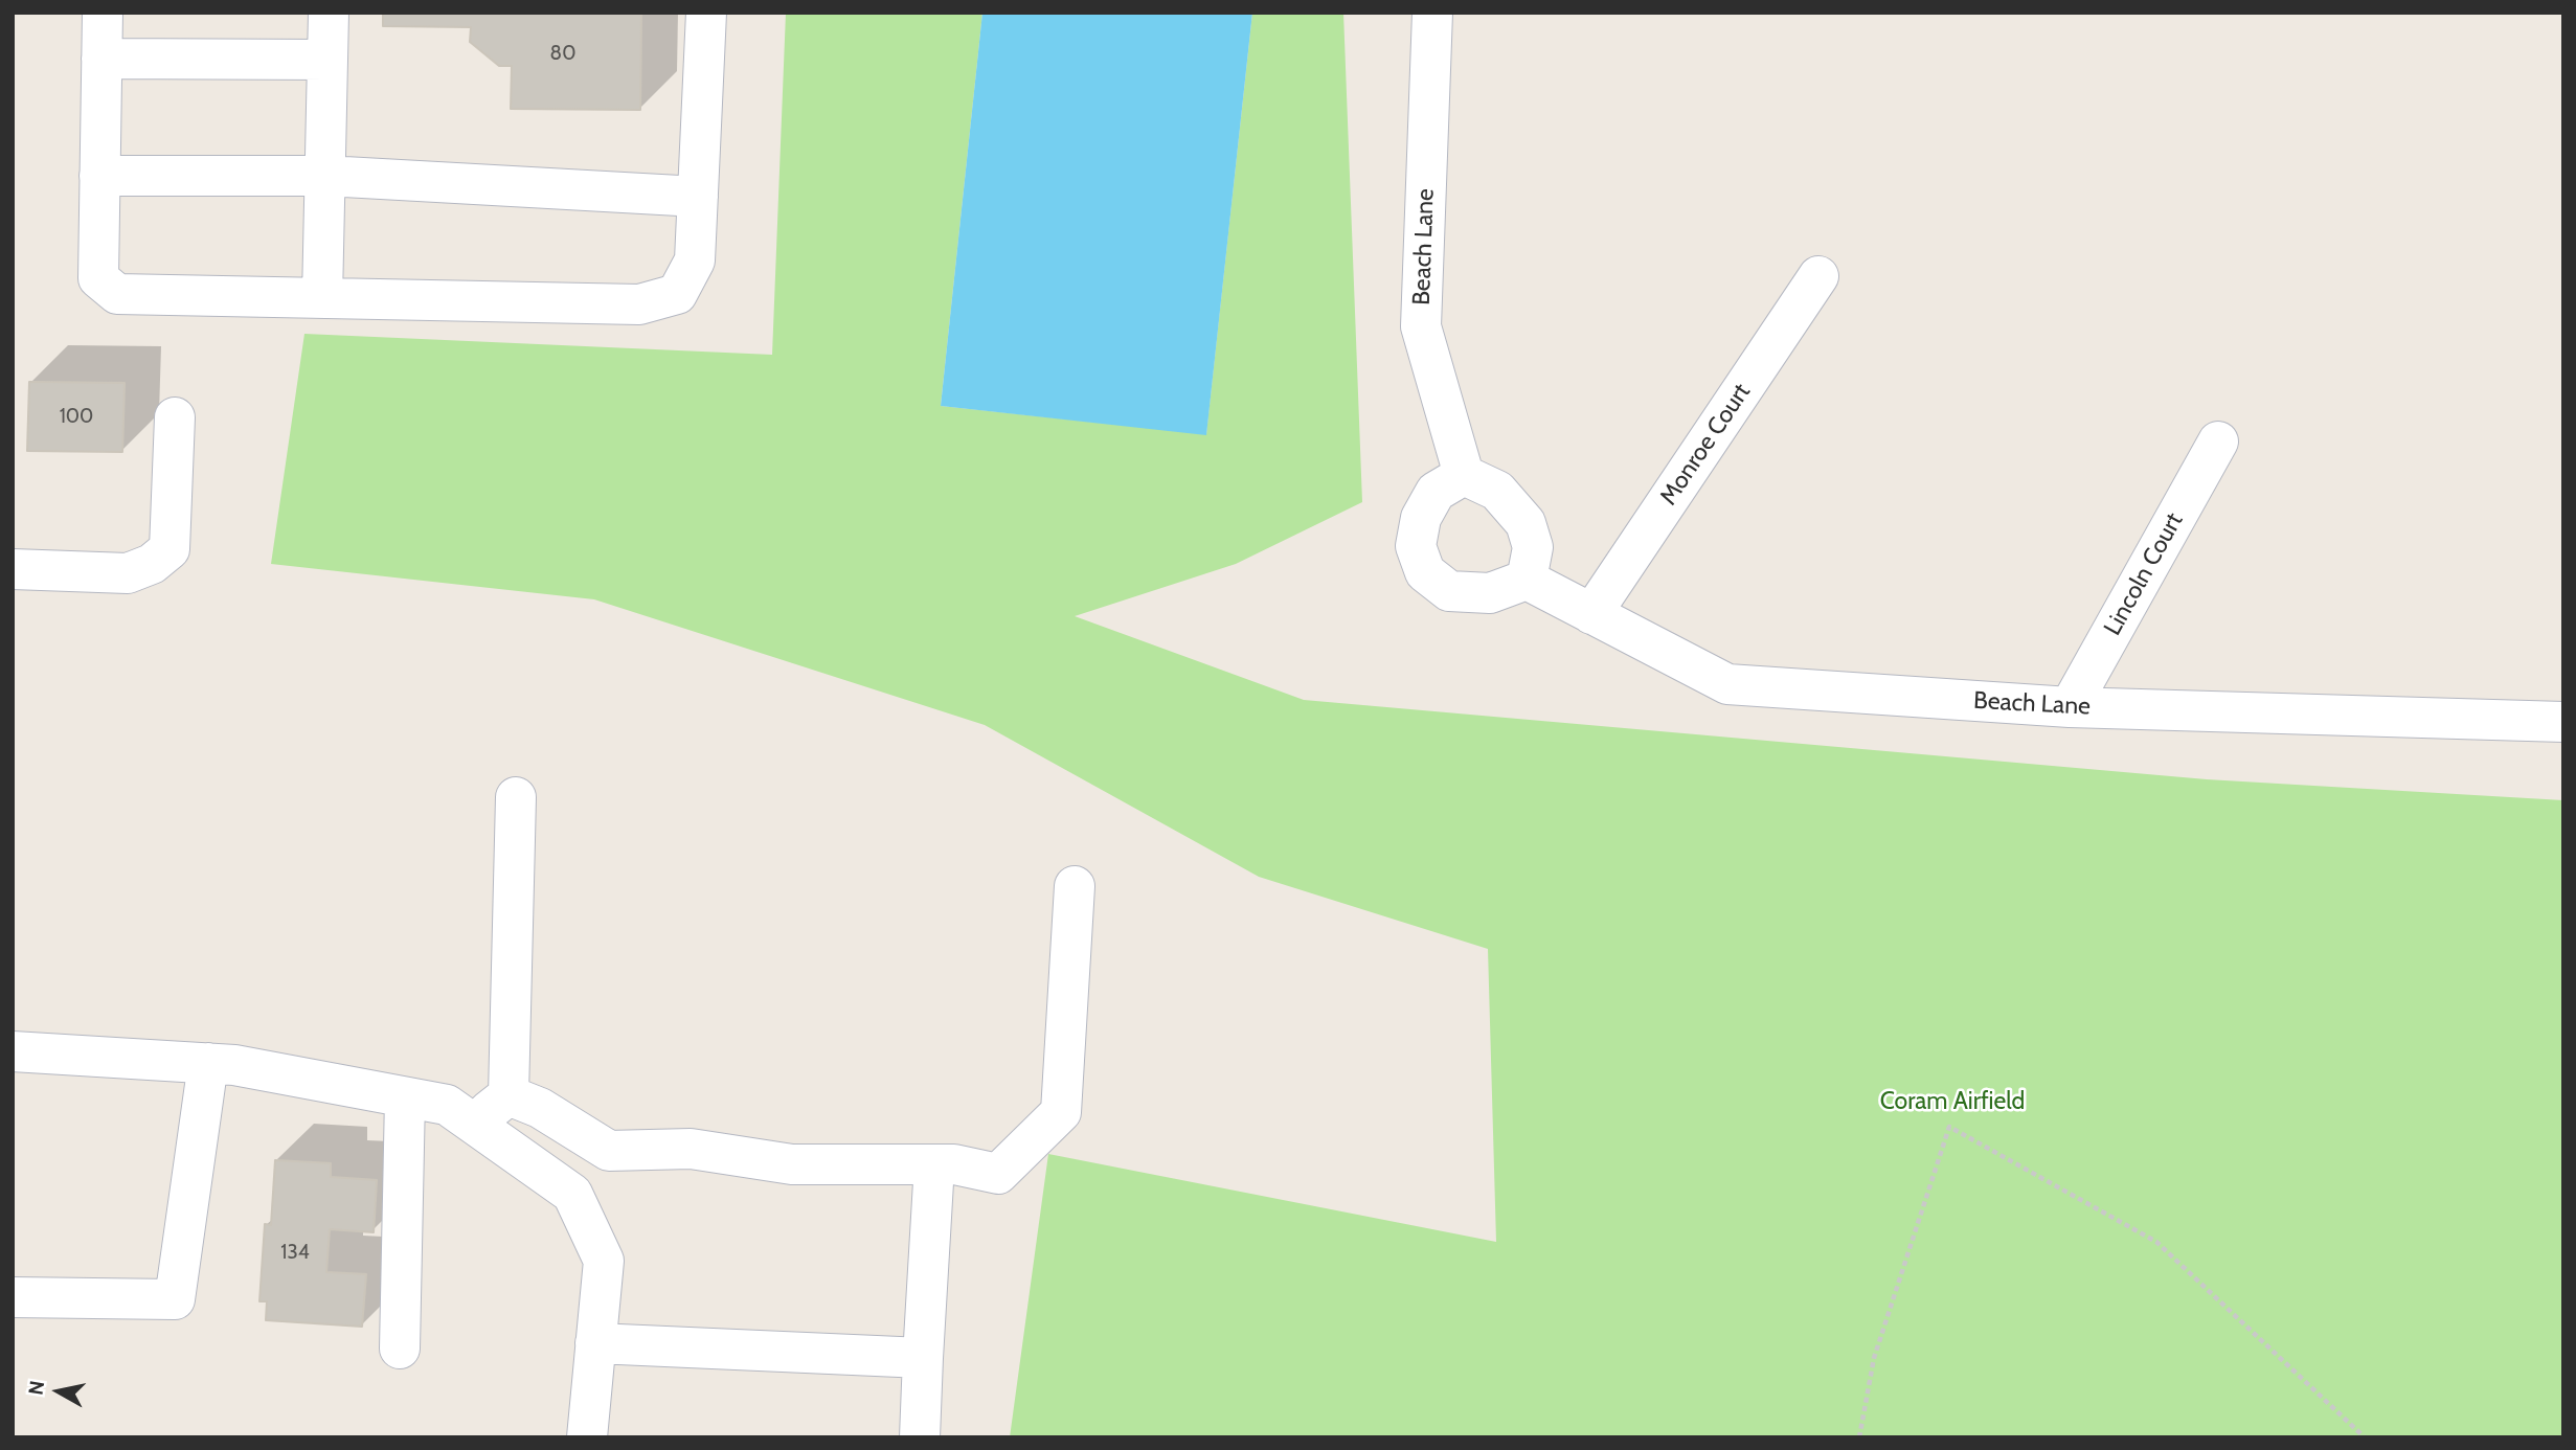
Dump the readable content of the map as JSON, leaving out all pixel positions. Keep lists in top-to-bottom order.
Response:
{
  "streets": {
    "street": ["Beach Lane", "Monroe Court", "Lincoln Court"]
  },
  "crossings": [
    ["Beach Lane", "Monroe Court"],
    ["Beach Lane", "Lincoln Court"]
  ],
  "parks": ["Coram Airfield"],
  "house_numbers": ["80", "100", "134"],
  "north": "left"
}
